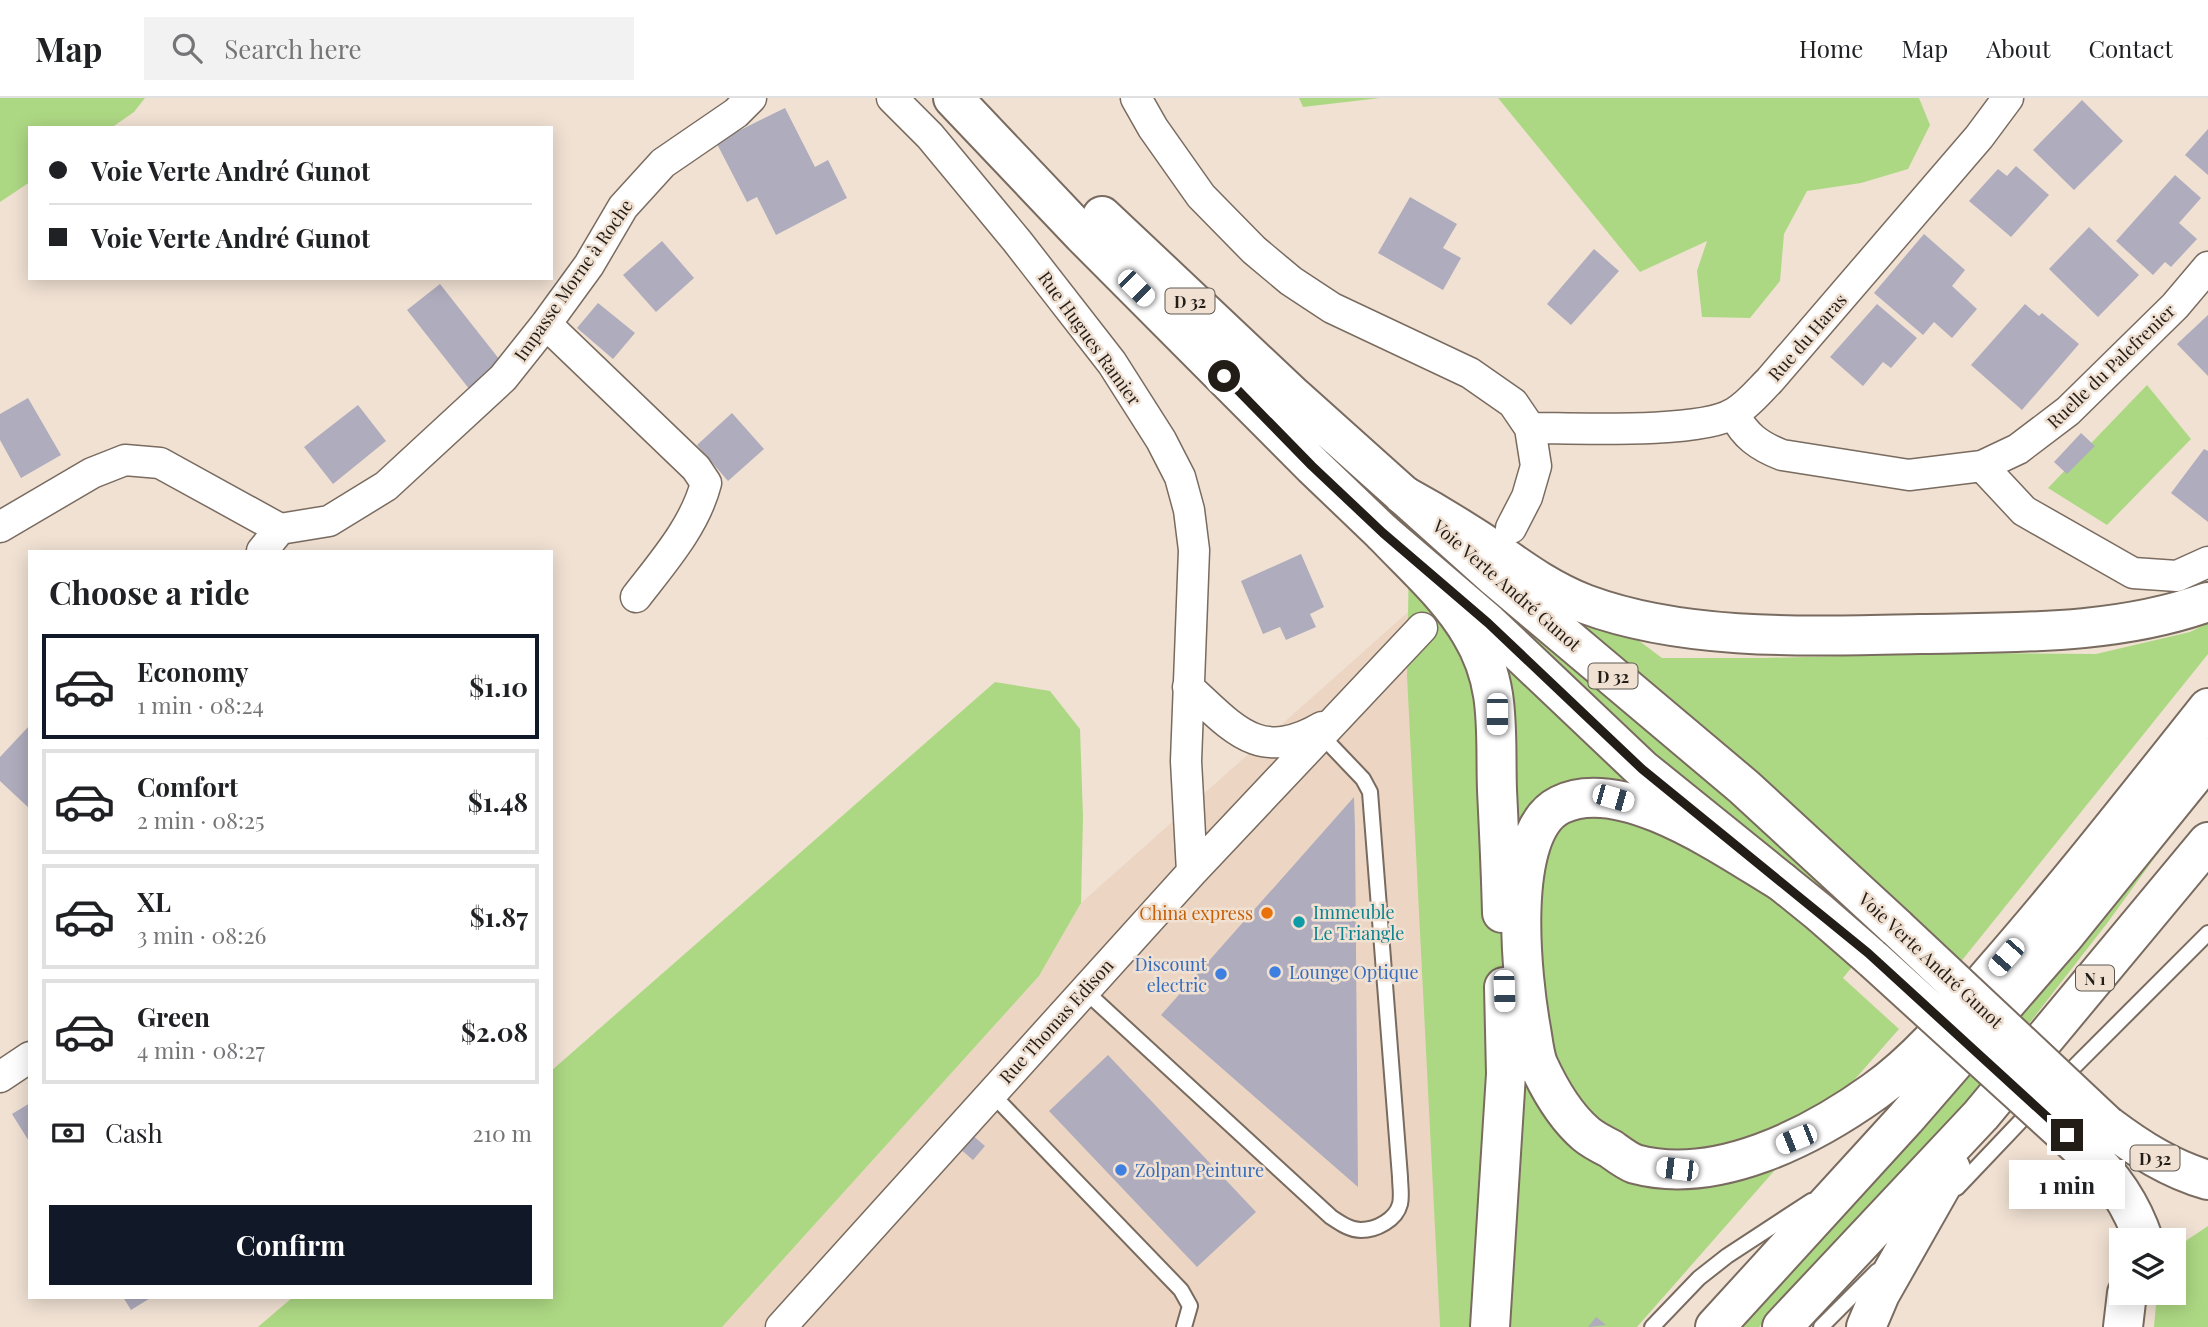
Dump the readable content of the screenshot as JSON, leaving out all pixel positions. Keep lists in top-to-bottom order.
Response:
{
  "streets": {
    "main road": ["D 32", "Voie Verte André Gunot", "N 1"],
    "street": [
      "Impasse Morne à Roche",
      "Rue du Haras",
      "Rue Hugues Ramier",
      "Ruelle du Palefrenier",
      "Rue Thomas Edison"
    ]
  },
  "crossings": [
    ["Rue du Haras", "Ruelle du Palefrenier"],
    ["Rue Hugues Ramier", "Rue Thomas Edison"]
  ],
  "places": [
    "China express",
    "Immeuble Le Triangle",
    "Lounge Optique",
    "Discount electric",
    "Zolpan Peinture"
  ],
  "page": {
    "header": "Map",
    "search": "Search here",
    "nav": [
      "Home",
      "Map",
      "About",
      "Contact"
    ],
    "banner": ["Voie Verte André Gunot", "Voie Verte André Gunot"],
    "heading": "Choose a ride",
    "list": [
      {
        "name": "Economy",
        "note": "1 min · 08:24",
        "value": "$1.10"
      },
      {
        "name": "Comfort",
        "note": "2 min · 08:25",
        "value": "$1.48"
      },
      {
        "name": "XL",
        "note": "3 min · 08:26",
        "value": "$1.87"
      },
      {
        "name": "Green",
        "note": "4 min · 08:27",
        "value": "$2.08"
      }
    ],
    "pay": ["Cash", "210 m"],
    "bubble": "1 min",
    "buttons": "Confirm"
  }
}
